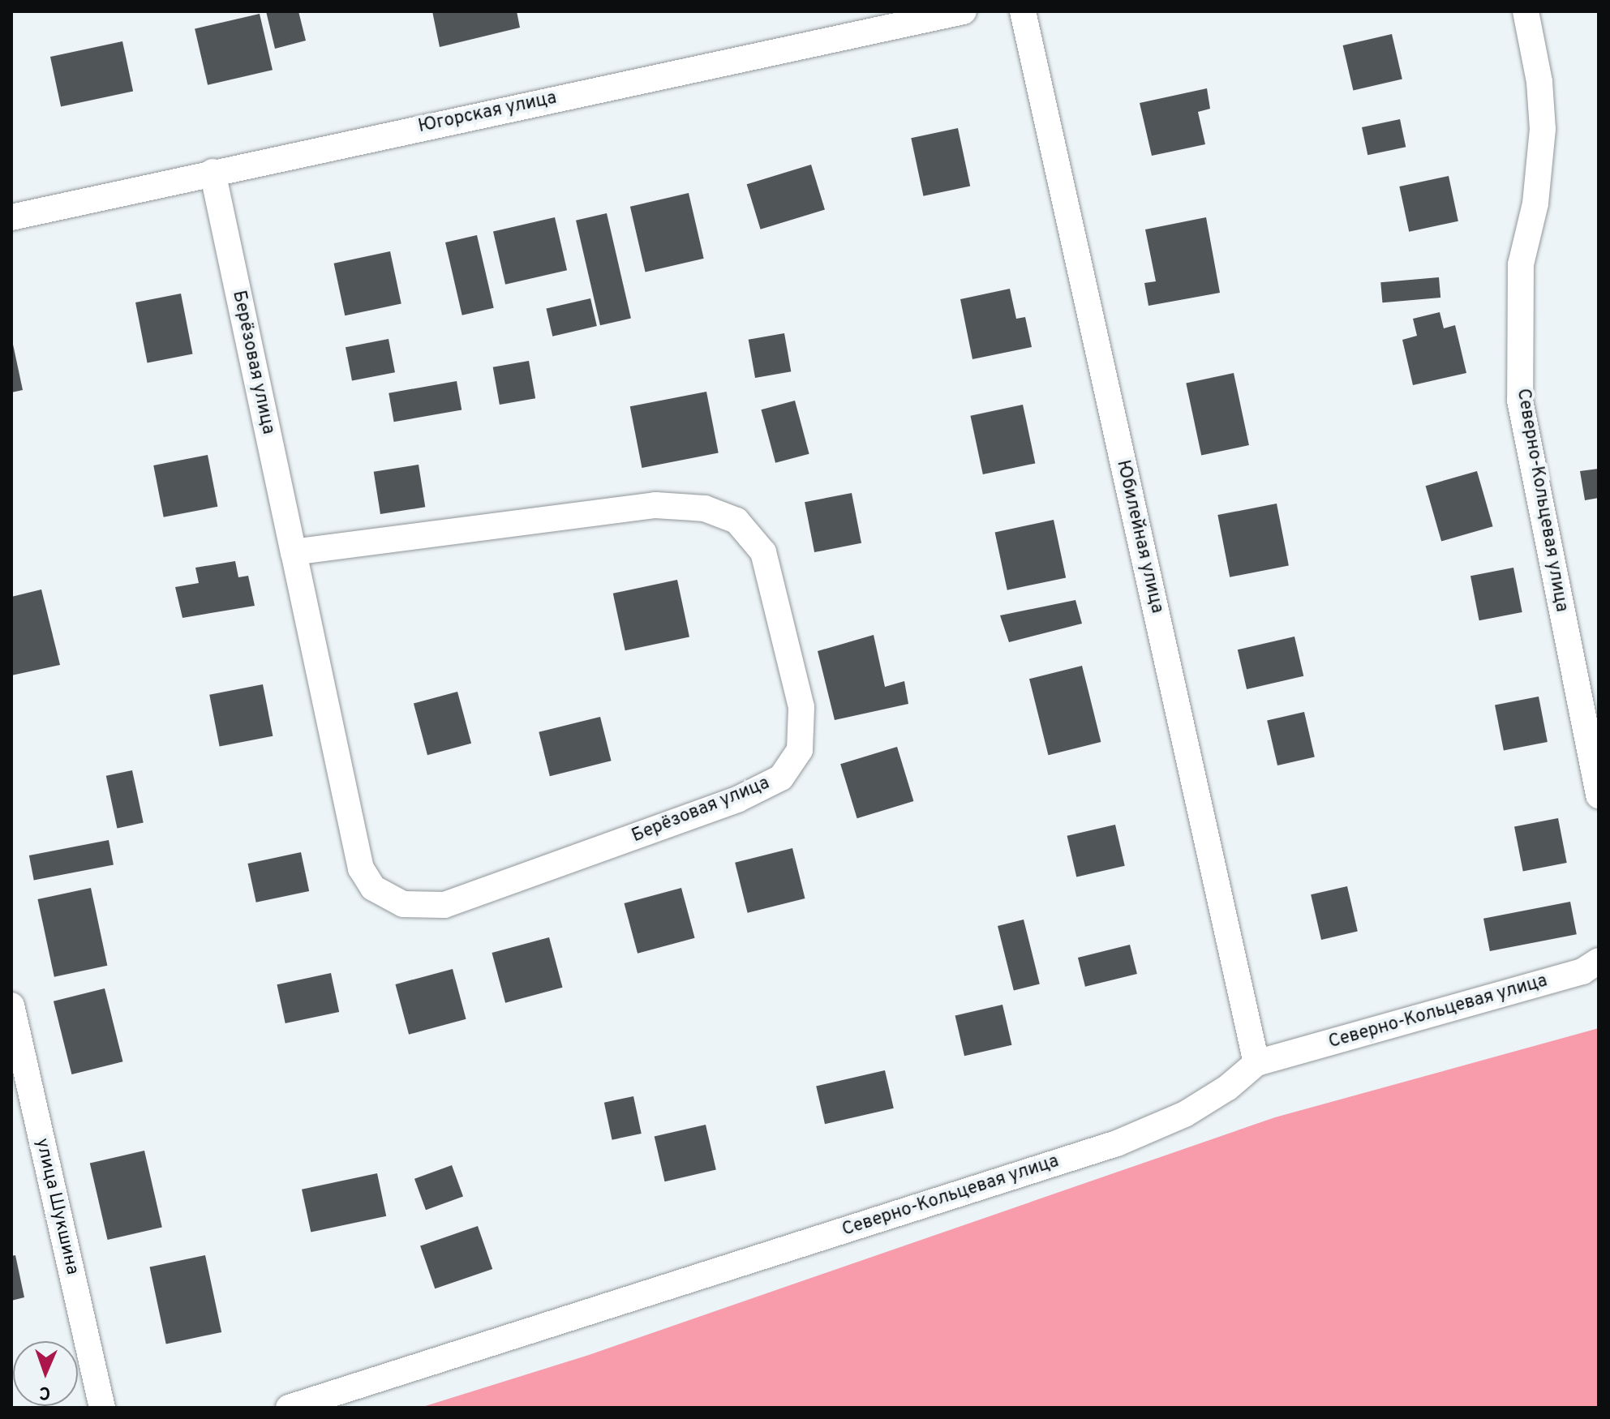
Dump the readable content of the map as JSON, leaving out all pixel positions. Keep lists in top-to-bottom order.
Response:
{
  "streets": {
    "street": [
      "Югорская улица",
      "Берёзовая улица",
      "Северно-Кольцевая улица",
      "Юбилейная улица",
      "улица Шукшина"
    ]
  },
  "crossings": [
    ["Югорская улица", "Берёзовая улица"],
    ["Северно-Кольцевая улица", "Юбилейная улица"]
  ],
  "north": "bottom"
}
